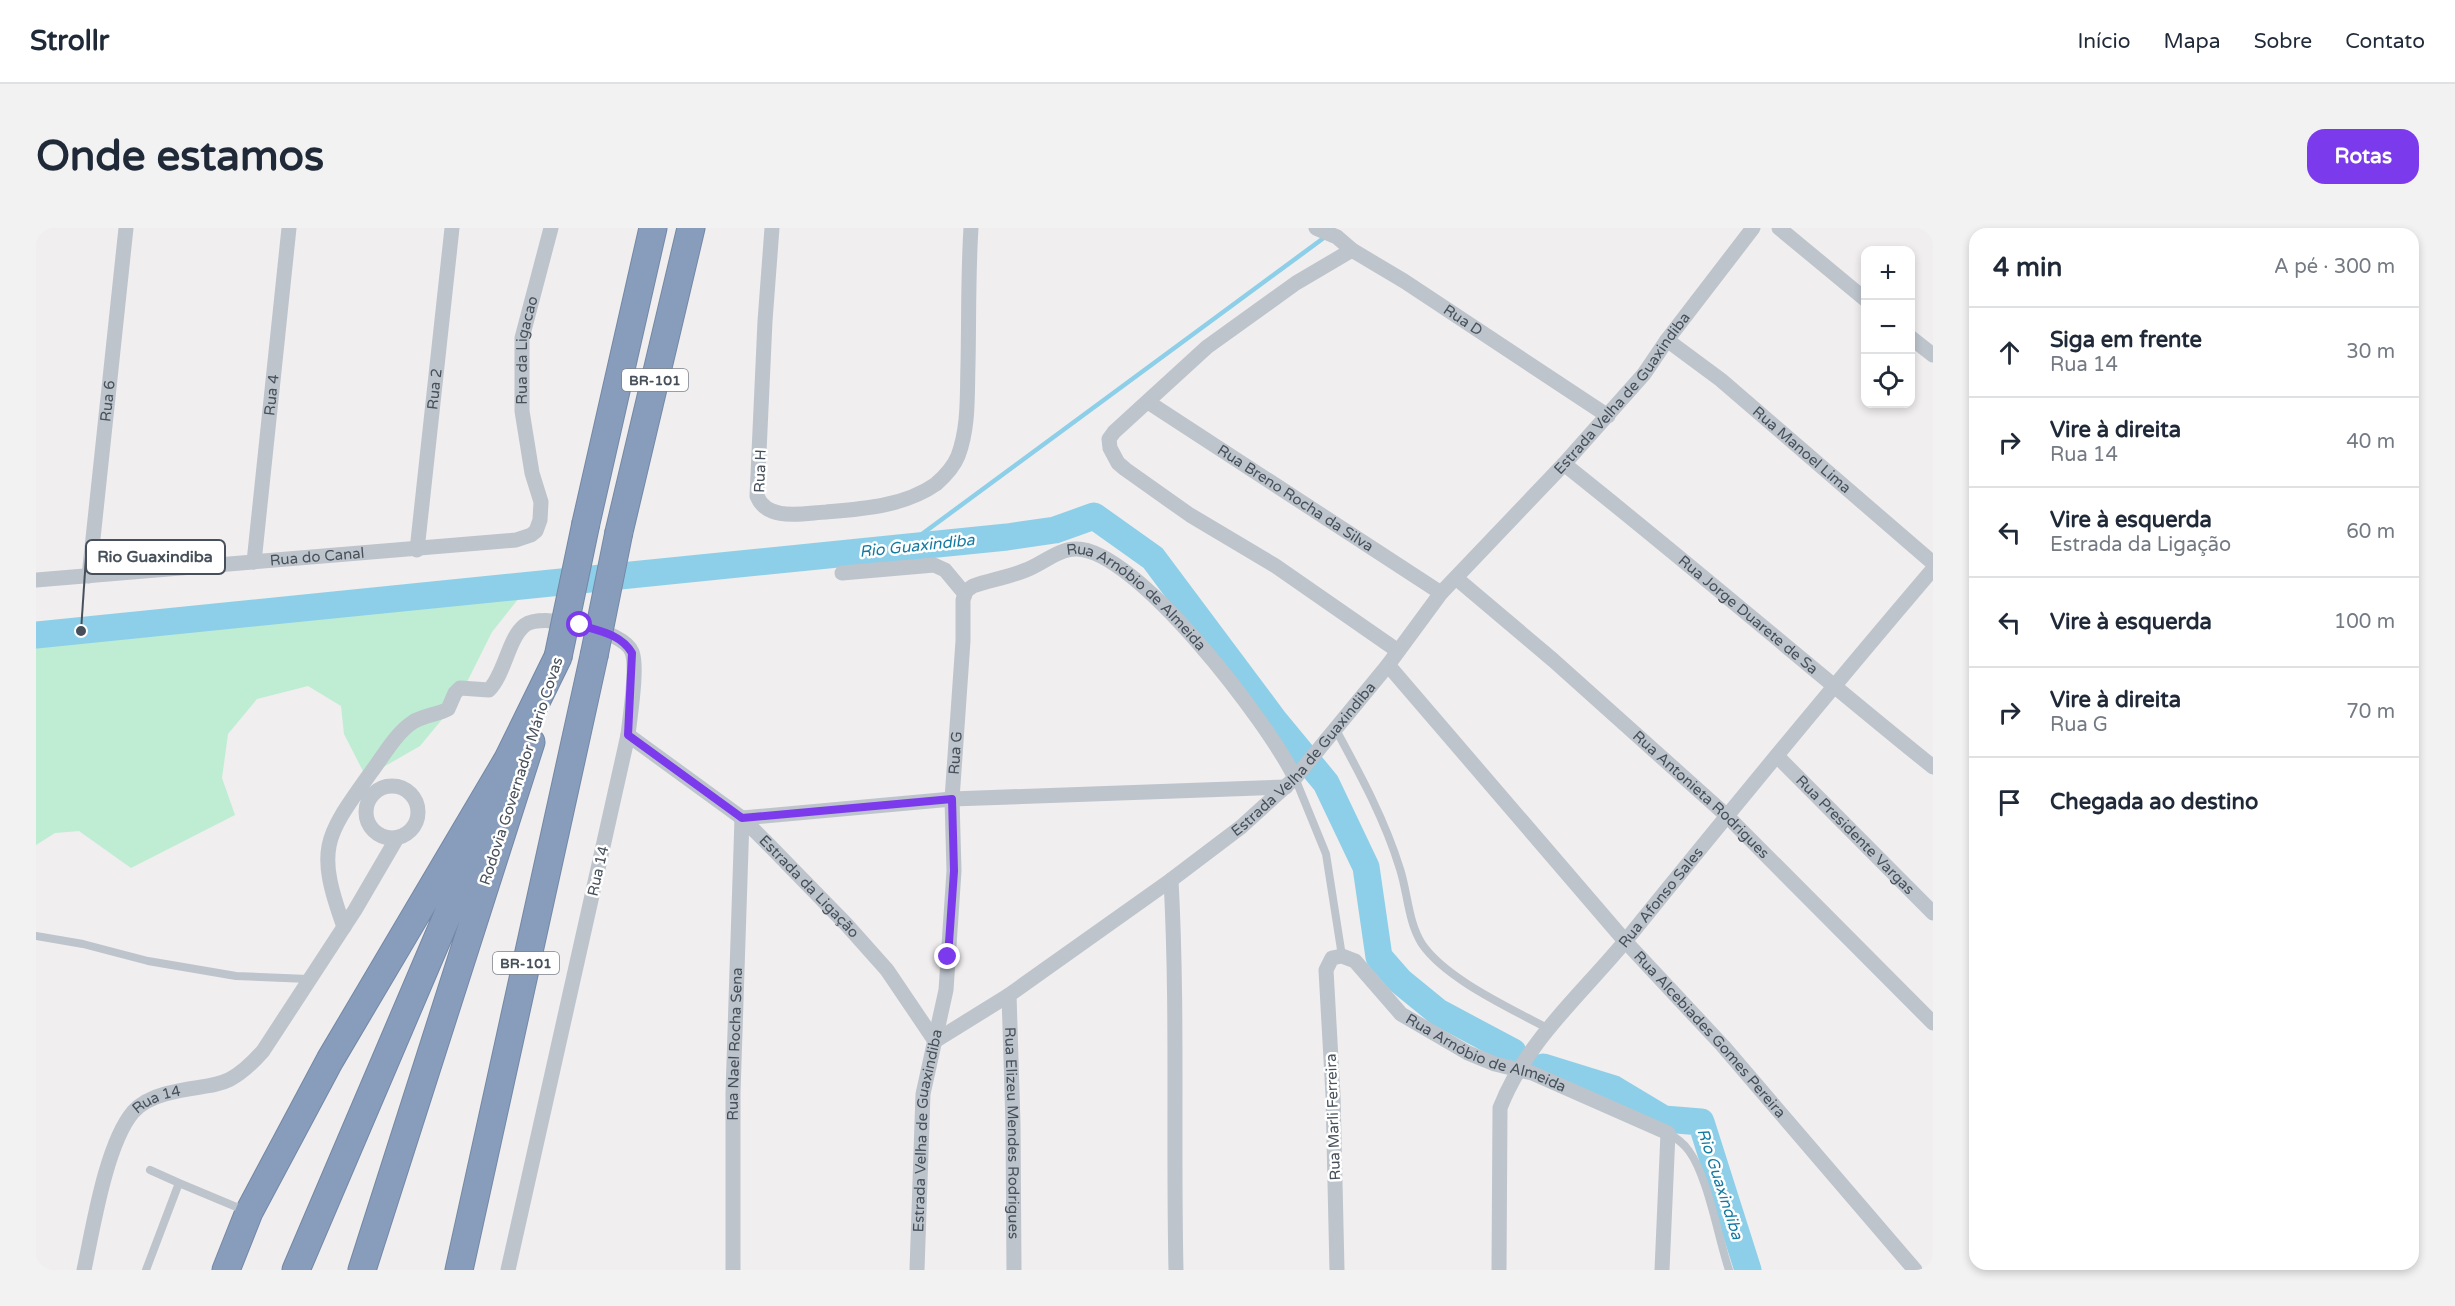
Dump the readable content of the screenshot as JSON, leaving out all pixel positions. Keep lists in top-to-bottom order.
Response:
{
  "streets": {
    "highway": ["BR-101", "Rodovia Governador Mário Covas"],
    "street": [
      "Rua D",
      "Rua da Ligacao",
      "Rua 2",
      "Estrada Velha de Guaxindiba",
      "Rua 4",
      "Rua 6",
      "Rua Manoel Lima",
      "Rua H",
      "Rua Breno Rocha da Silva",
      "Rua do Canal",
      "Rua Arnóbio de Almeida",
      "Rua Jorge Duarete de Sa",
      "Rua G",
      "Rua Antonieta Rodrigues",
      "Rua Presidente Vargas",
      "Rua 14",
      "Estrada da Ligação",
      "Rua Afonso Sales",
      "Rua Alcebiades Gomes Pereira",
      "Rua Nael Rocha Sena",
      "Rua Marli Ferreira",
      "Rua Elizeu Mendes Rodrigues"
    ]
  },
  "crossings": [
    ["Rua D", "Estrada Velha de Guaxindiba"],
    ["Rua da Ligacao", "Rua do Canal"],
    ["BR-101", "Rodovia Governador Mário Covas"],
    ["Rua 2", "Rua do Canal"],
    ["Estrada Velha de Guaxindiba", "Rua Manoel Lima"],
    ["Estrada Velha de Guaxindiba", "Rua Breno Rocha da Silva"],
    ["Estrada Velha de Guaxindiba", "Rua Arnóbio de Almeida"],
    ["Estrada Velha de Guaxindiba", "Rua Jorge Duarete de Sa"],
    ["Estrada Velha de Guaxindiba", "Rua G"],
    ["Estrada Velha de Guaxindiba", "Rua Antonieta Rodrigues"],
    ["Estrada Velha de Guaxindiba", "Estrada da Ligação"],
    ["Estrada Velha de Guaxindiba", "Rua Alcebiades Gomes Pereira"],
    ["Estrada Velha de Guaxindiba", "Rua Elizeu Mendes Rodrigues"],
    ["Rua 4", "Rua do Canal"],
    ["Rua 6", "Rua do Canal"],
    ["Rua Arnóbio de Almeida", "Rua G"],
    ["Rua Arnóbio de Almeida", "Rua Afonso Sales"],
    ["Rua Arnóbio de Almeida", "Rua Marli Ferreira"],
    ["Rua Jorge Duarete de Sa", "Rua Afonso Sales"],
    ["Rua G", "Estrada da Ligação"],
    ["Rua Antonieta Rodrigues", "Rua Afonso Sales"],
    ["Rua Presidente Vargas", "Rua Afonso Sales"],
    ["Rua 14", "Estrada da Ligação"],
    ["Estrada da Ligação", "Rua Nael Rocha Sena"],
    ["Rua Afonso Sales", "Rua Alcebiades Gomes Pereira"]
  ],
  "water": ["Rio Guaxindiba"],
  "places": ["Rio Guaxindiba"],
  "page": {
    "header": "Strollr",
    "nav": [
      "Início",
      "Mapa",
      "Sobre",
      "Contato"
    ],
    "buttons": "Rotas",
    "title": "Onde estamos",
    "heading": ["4 min", "A pé · 300 m"],
    "map_buttons": ["+", "−"],
    "list": [
      ["Siga em frente", "Rua 14", "30 m"],
      ["Vire à direita", "Rua 14", "40 m"],
      ["Vire à esquerda", "Estrada da Ligação", "60 m"],
      ["Vire à esquerda", "100 m"],
      ["Vire à direita", "Rua G", "70 m"],
      "Chegada ao destino"
    ]
  }
}
